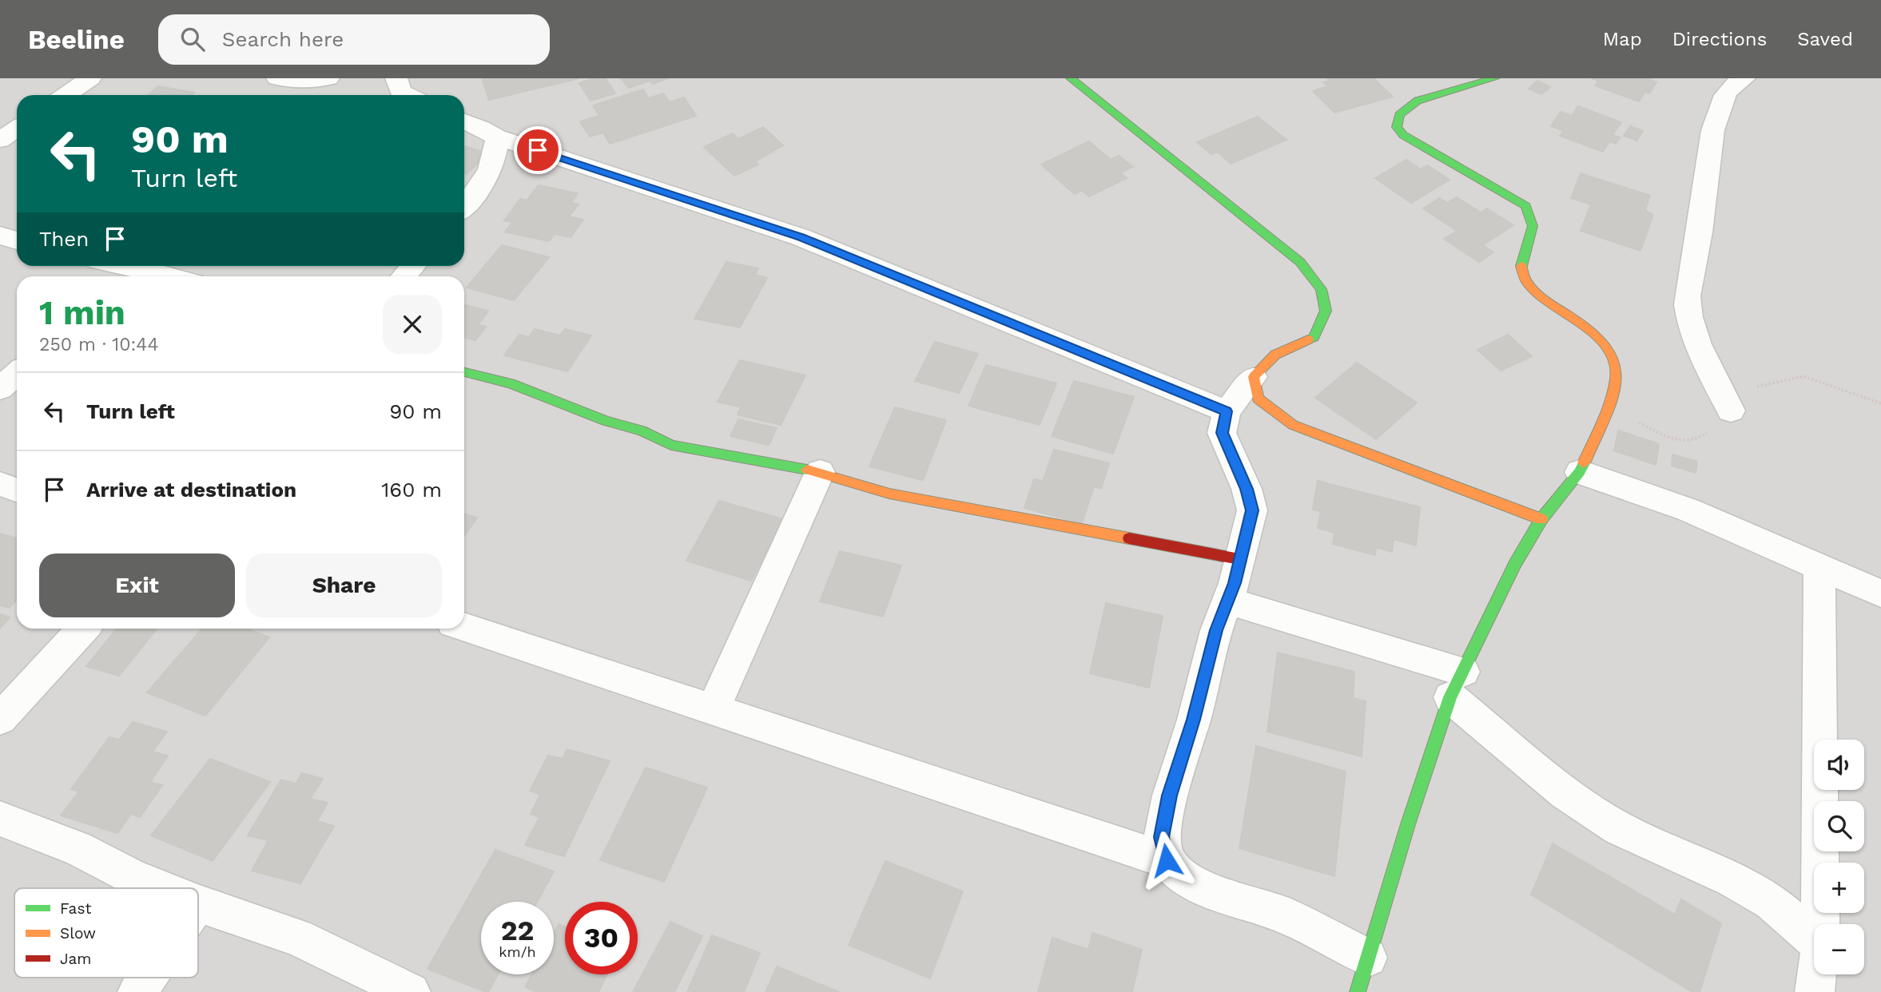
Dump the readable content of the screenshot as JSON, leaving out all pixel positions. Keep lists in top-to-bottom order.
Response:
{
  "legend": ["Fast", "Slow", "Jam"],
  "page": {
    "header": "Beeline",
    "search": "Search here",
    "nav": ["Map", "Directions", "Saved"],
    "turn": ["90 m", "Turn left"],
    "then": "Then",
    "heading": ["1 min", "250 m · 10:44"],
    "list": [
      {
        "name": "Turn left",
        "value": "90 m"
      },
      {
        "name": "Arrive at destination",
        "value": "160 m"
      }
    ],
    "buttons": ["Exit", "Share"],
    "map_buttons": ["+", "−"],
    "speed": "22 km/h",
    "limit": "30"
  }
}
